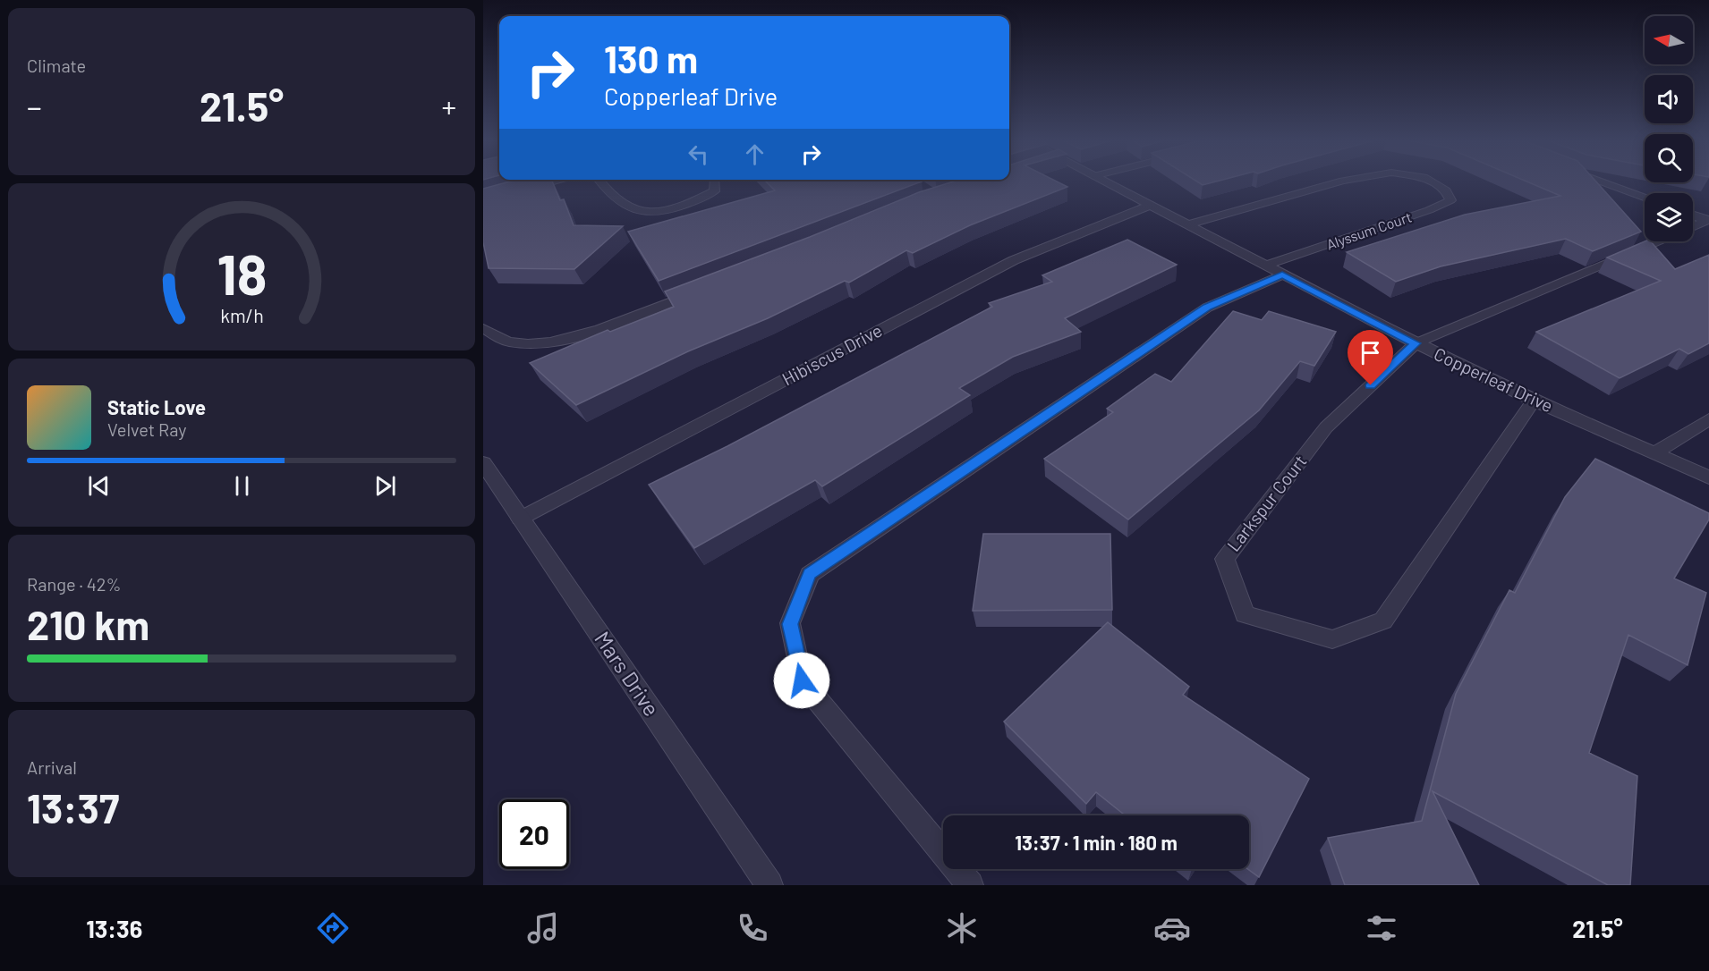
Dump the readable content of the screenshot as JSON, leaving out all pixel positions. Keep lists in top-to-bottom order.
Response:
{
  "streets": {
    "street": [
      "Alyssum Court",
      "Hibiscus Drive",
      "Copperleaf Drive",
      "Larkspur Court",
      "Mars Drive"
    ]
  },
  "crossings": [
    ["Alyssum Court", "Copperleaf Drive"],
    ["Hibiscus Drive", "Copperleaf Drive"],
    ["Hibiscus Drive", "Mars Drive"],
    ["Copperleaf Drive", "Larkspur Court"]
  ],
  "north": "left",
  "page": {
    "tile": [
      "Climate",
      ["Range · 42%", "210 km"],
      ["Arrival", "13:37"]
    ],
    "turn": ["130 m", "Copperleaf Drive"],
    "heat": ["−", "21.5°", "+"],
    "song": ["Static Love", "Velvet Ray"],
    "limit": "20",
    "trip": "13:37 · 1 min · 180 m",
    "tabs": ["13:36", "21.5°"],
    "gauge": ["18", "km/h"]
  }
}
